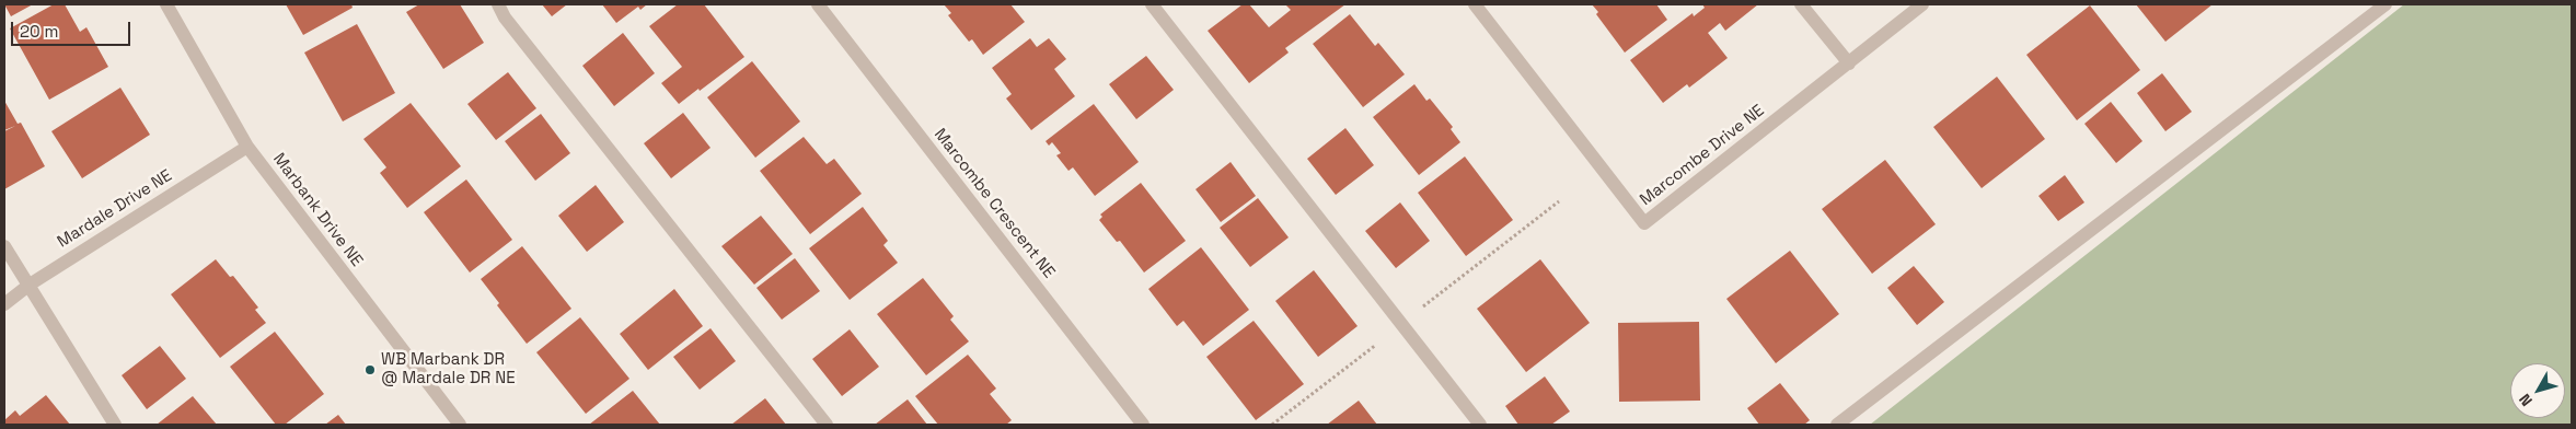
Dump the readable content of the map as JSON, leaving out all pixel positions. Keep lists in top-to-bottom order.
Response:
{
  "streets": {
    "street": [
      "Marcombe Drive NE",
      "Marcombe Crescent NE",
      "Mardale Drive NE",
      "Marbank Drive NE"
    ]
  },
  "crossings": [
    ["Mardale Drive NE", "Marbank Drive NE"]
  ],
  "places": ["WB Marbank DR @ Mardale DR NE"],
  "scale_bar": "20 m",
  "north": "bottom left"
}
